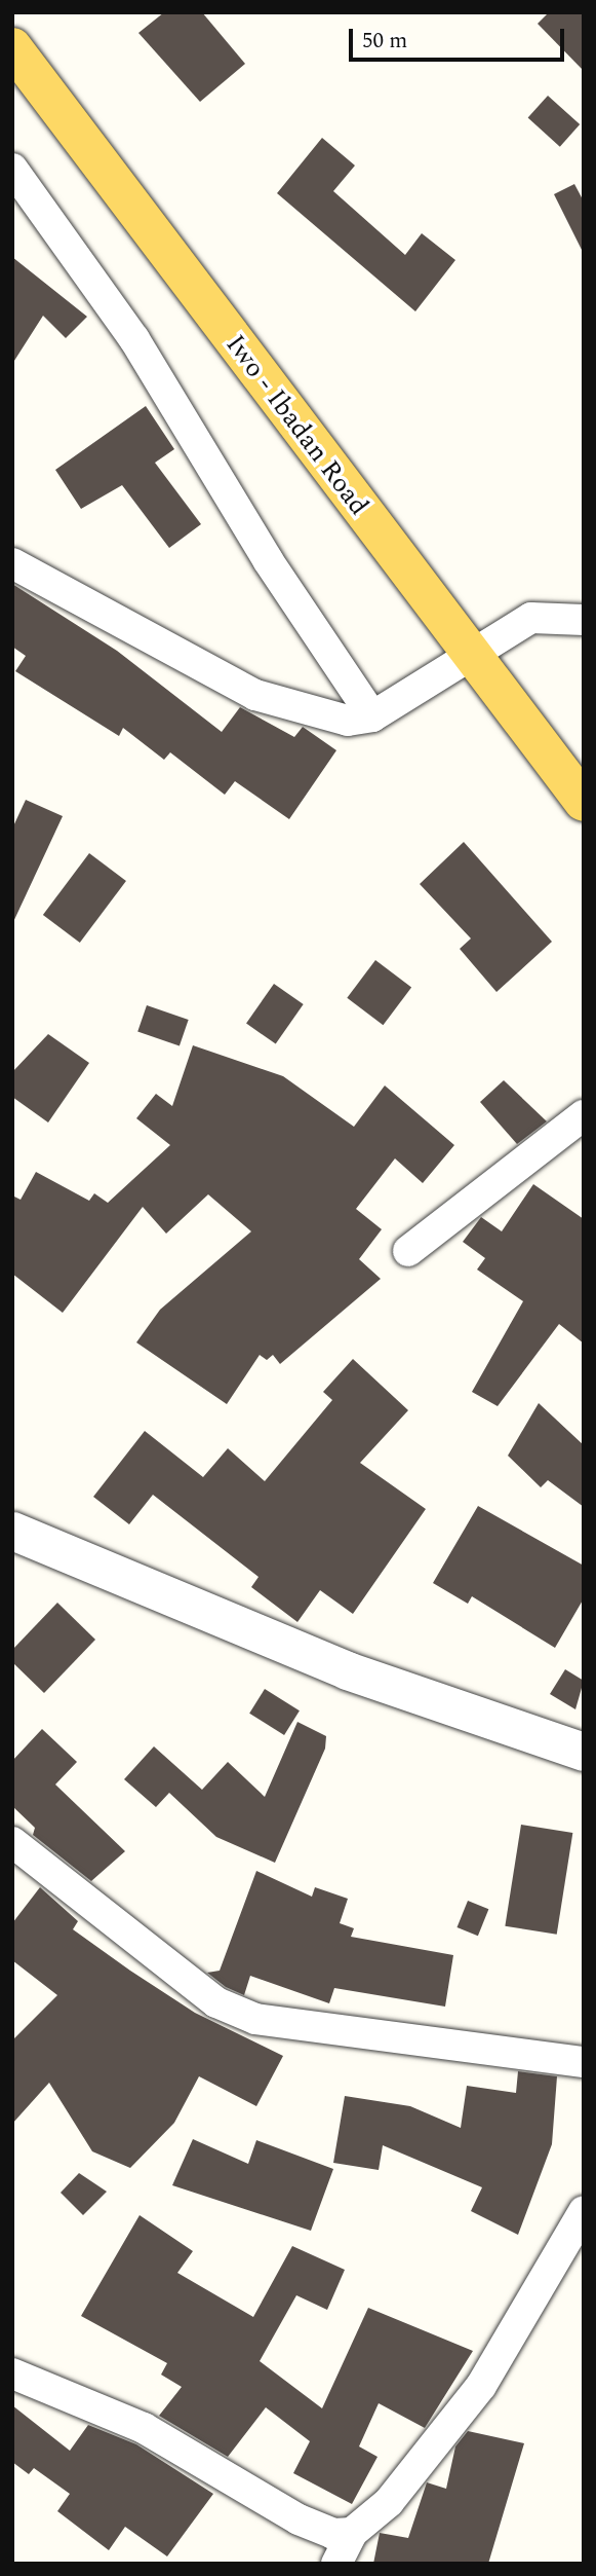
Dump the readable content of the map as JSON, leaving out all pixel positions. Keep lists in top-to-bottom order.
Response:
{
  "streets": {
    "main road": ["Iwo - Ibadan Road"]
  },
  "scale_bar": "50 m"
}
